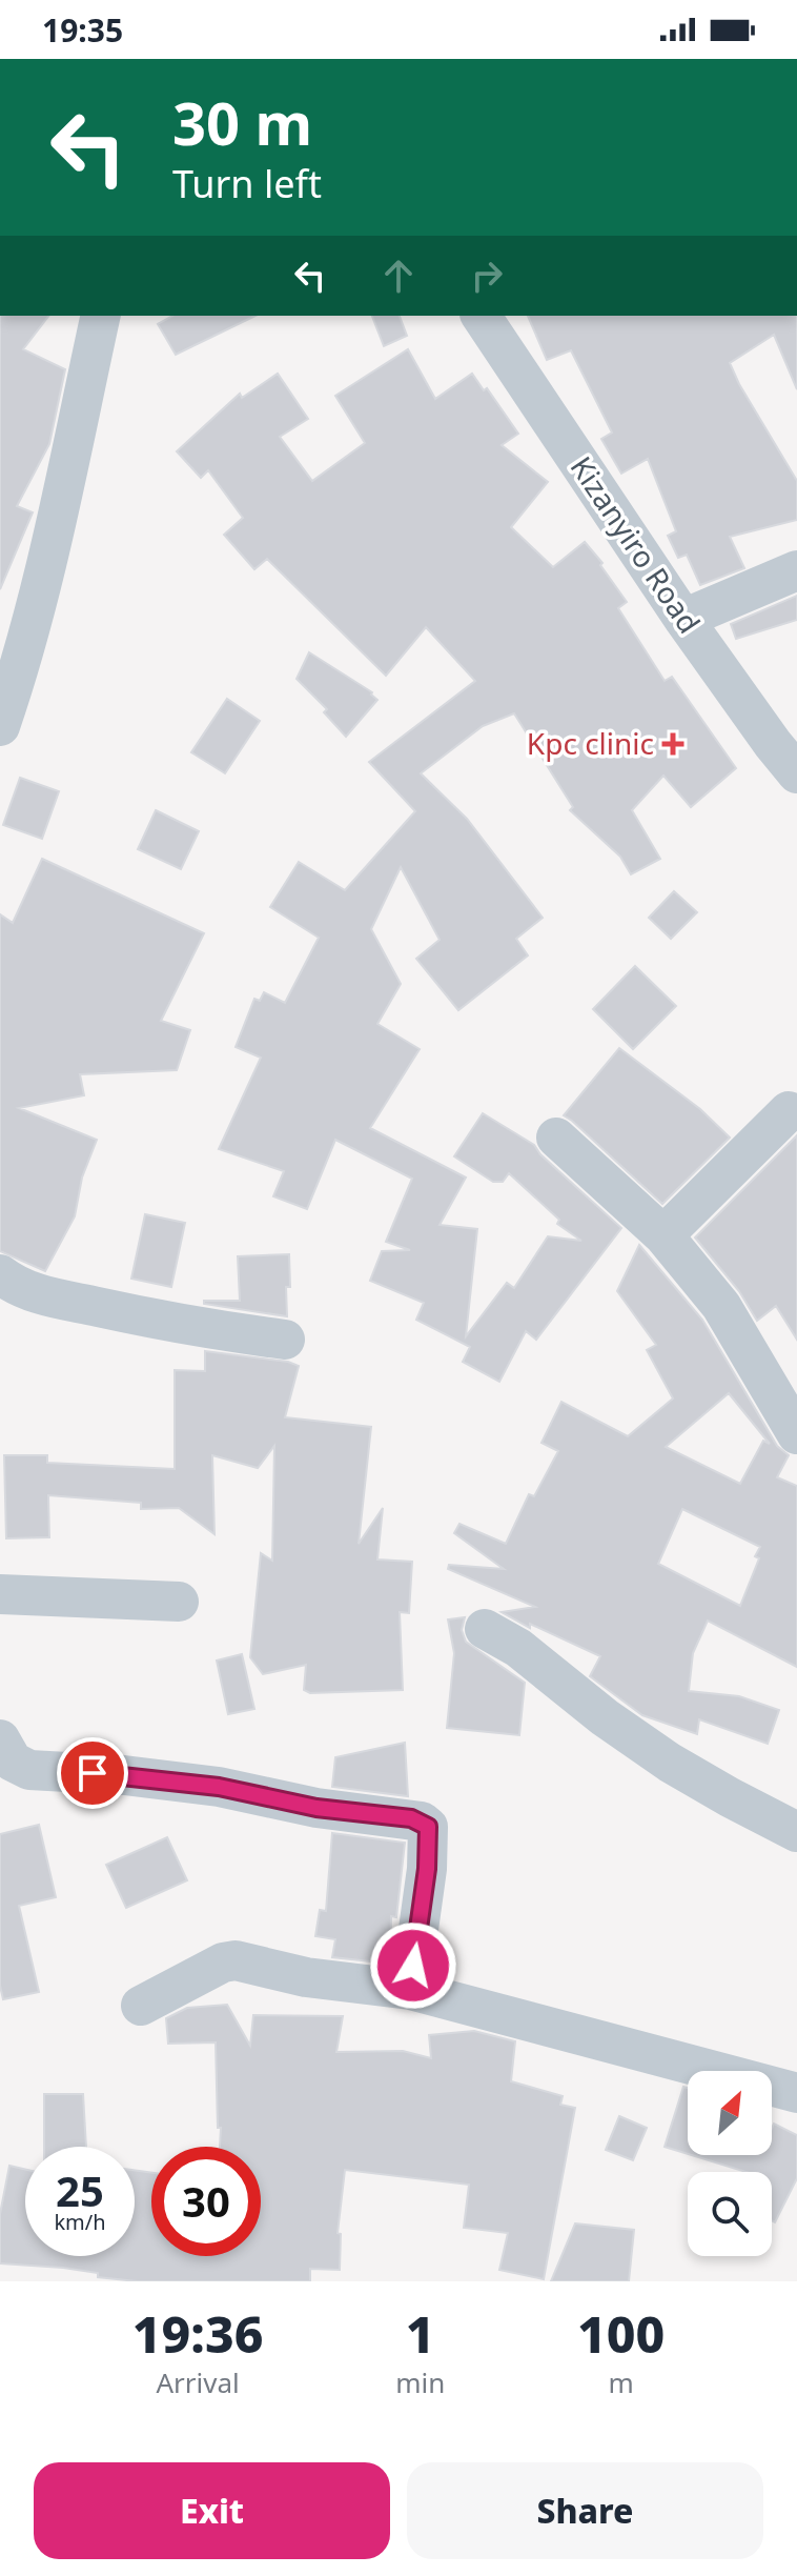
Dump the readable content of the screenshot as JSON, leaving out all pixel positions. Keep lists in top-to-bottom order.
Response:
{
  "streets": {
    "street": ["Kizanyiro Road"]
  },
  "places": {
    "health": ["Kpc clinic"]
  },
  "north": "top right",
  "page": {
    "status": "19:35",
    "turn": ["30 m", "Turn left"],
    "speed": "25 km/h",
    "limit": "30",
    "eta": [
      "19:36",
      "Arrival",
      "1",
      "min",
      "100",
      "m"
    ],
    "buttons": ["Exit", "Share"]
  }
}
